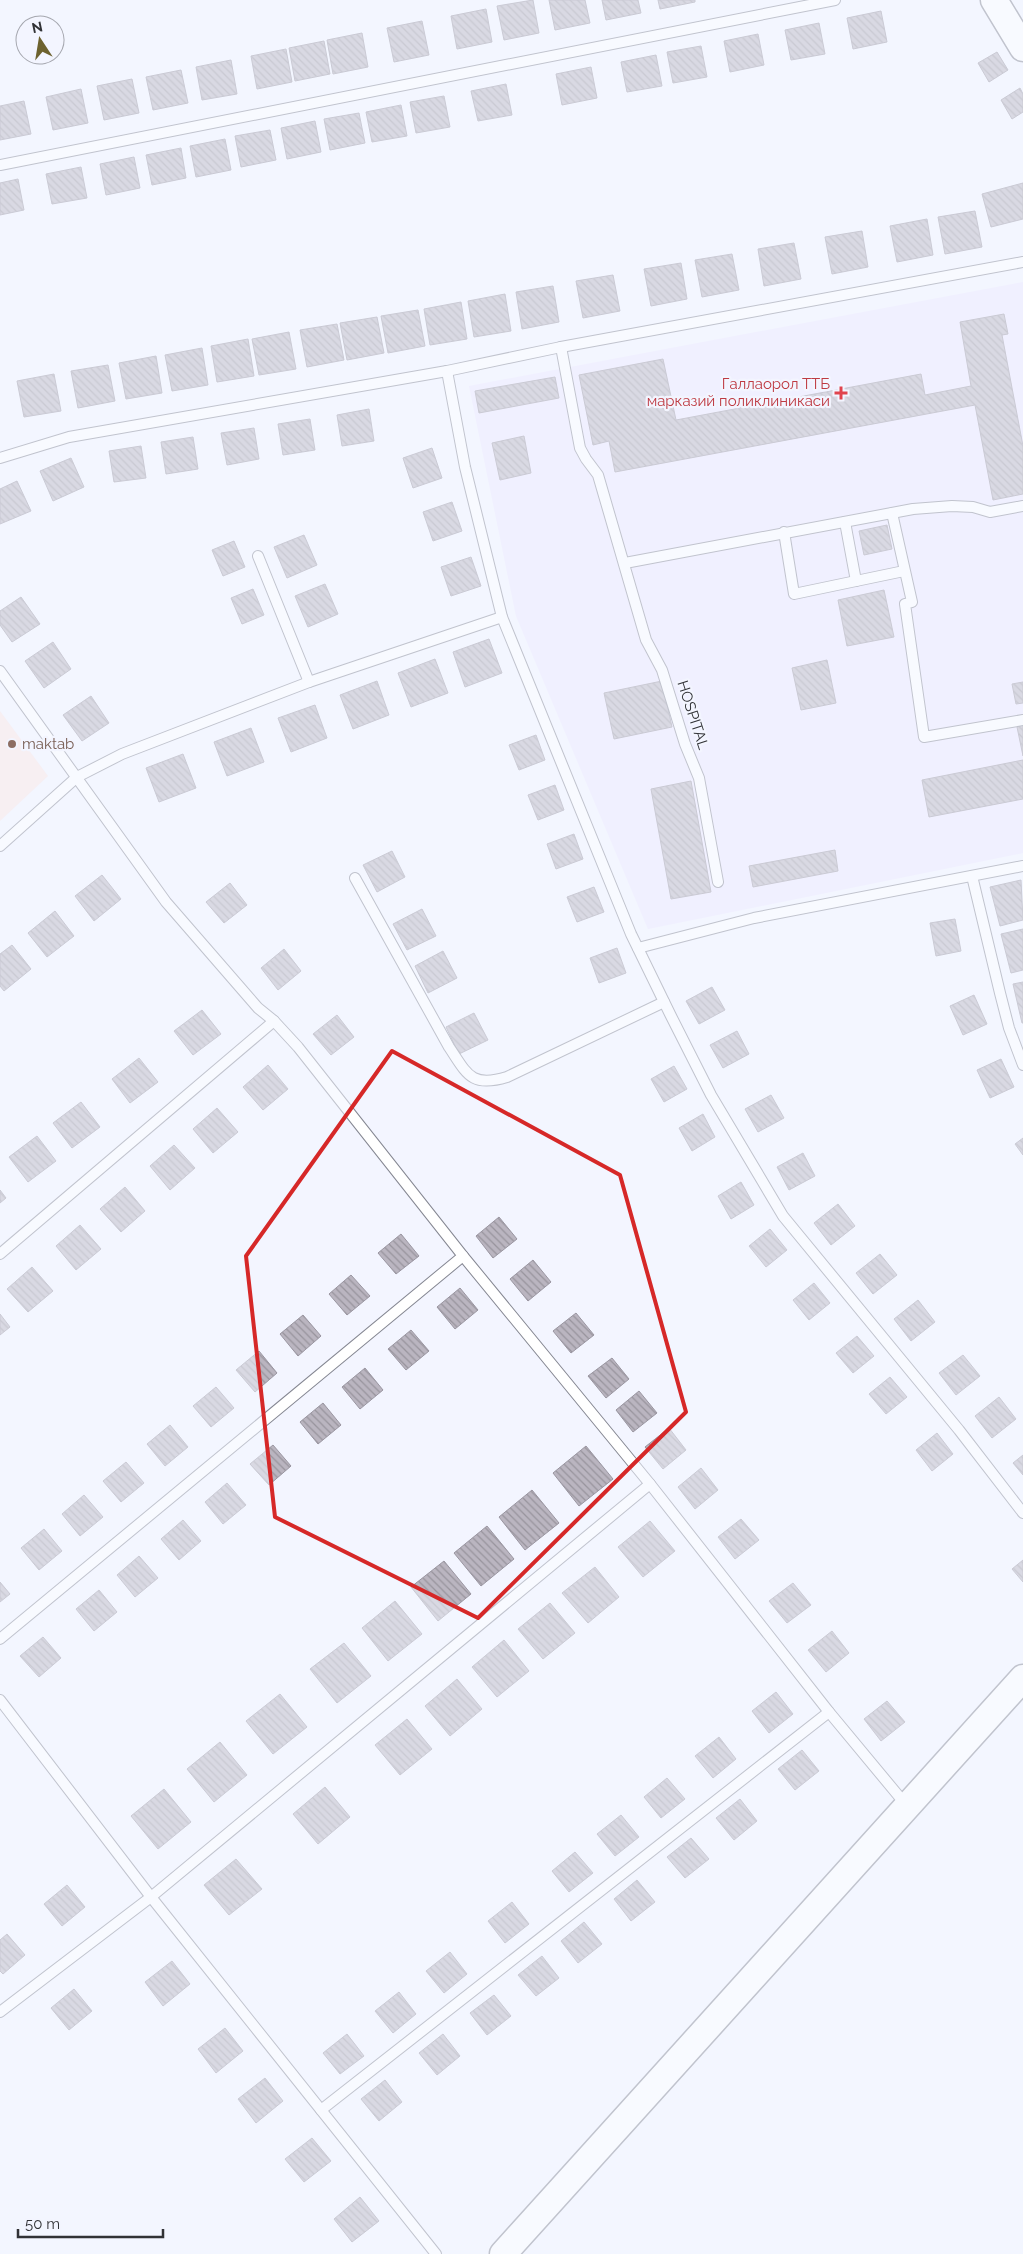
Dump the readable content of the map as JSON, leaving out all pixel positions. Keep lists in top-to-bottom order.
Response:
{
  "streets": {
    "lane": ["HOSPITAL"]
  },
  "places": {
    "health": ["Галлаорол ТТБ марказий поликлиникаси"],
    "other": ["maktab"]
  },
  "scale_bar": "50 m",
  "north": "top"
}
